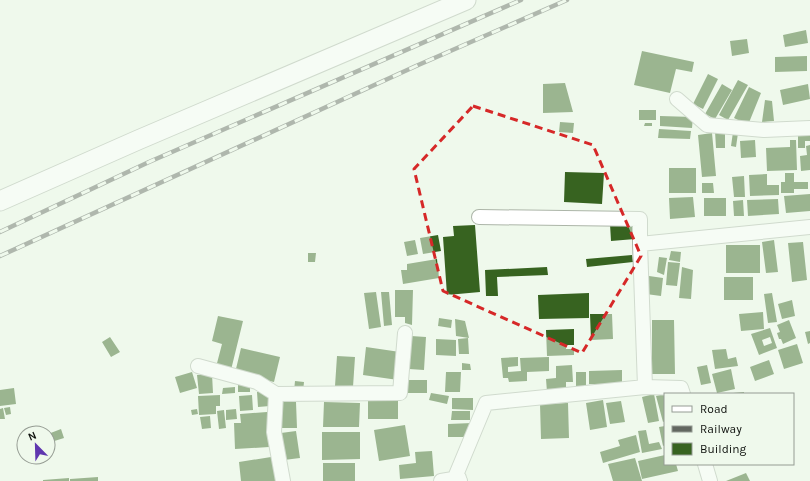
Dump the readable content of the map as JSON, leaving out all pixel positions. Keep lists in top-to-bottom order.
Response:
{
  "legend": ["Road", "Railway", "Building"],
  "north": "top left"
}
